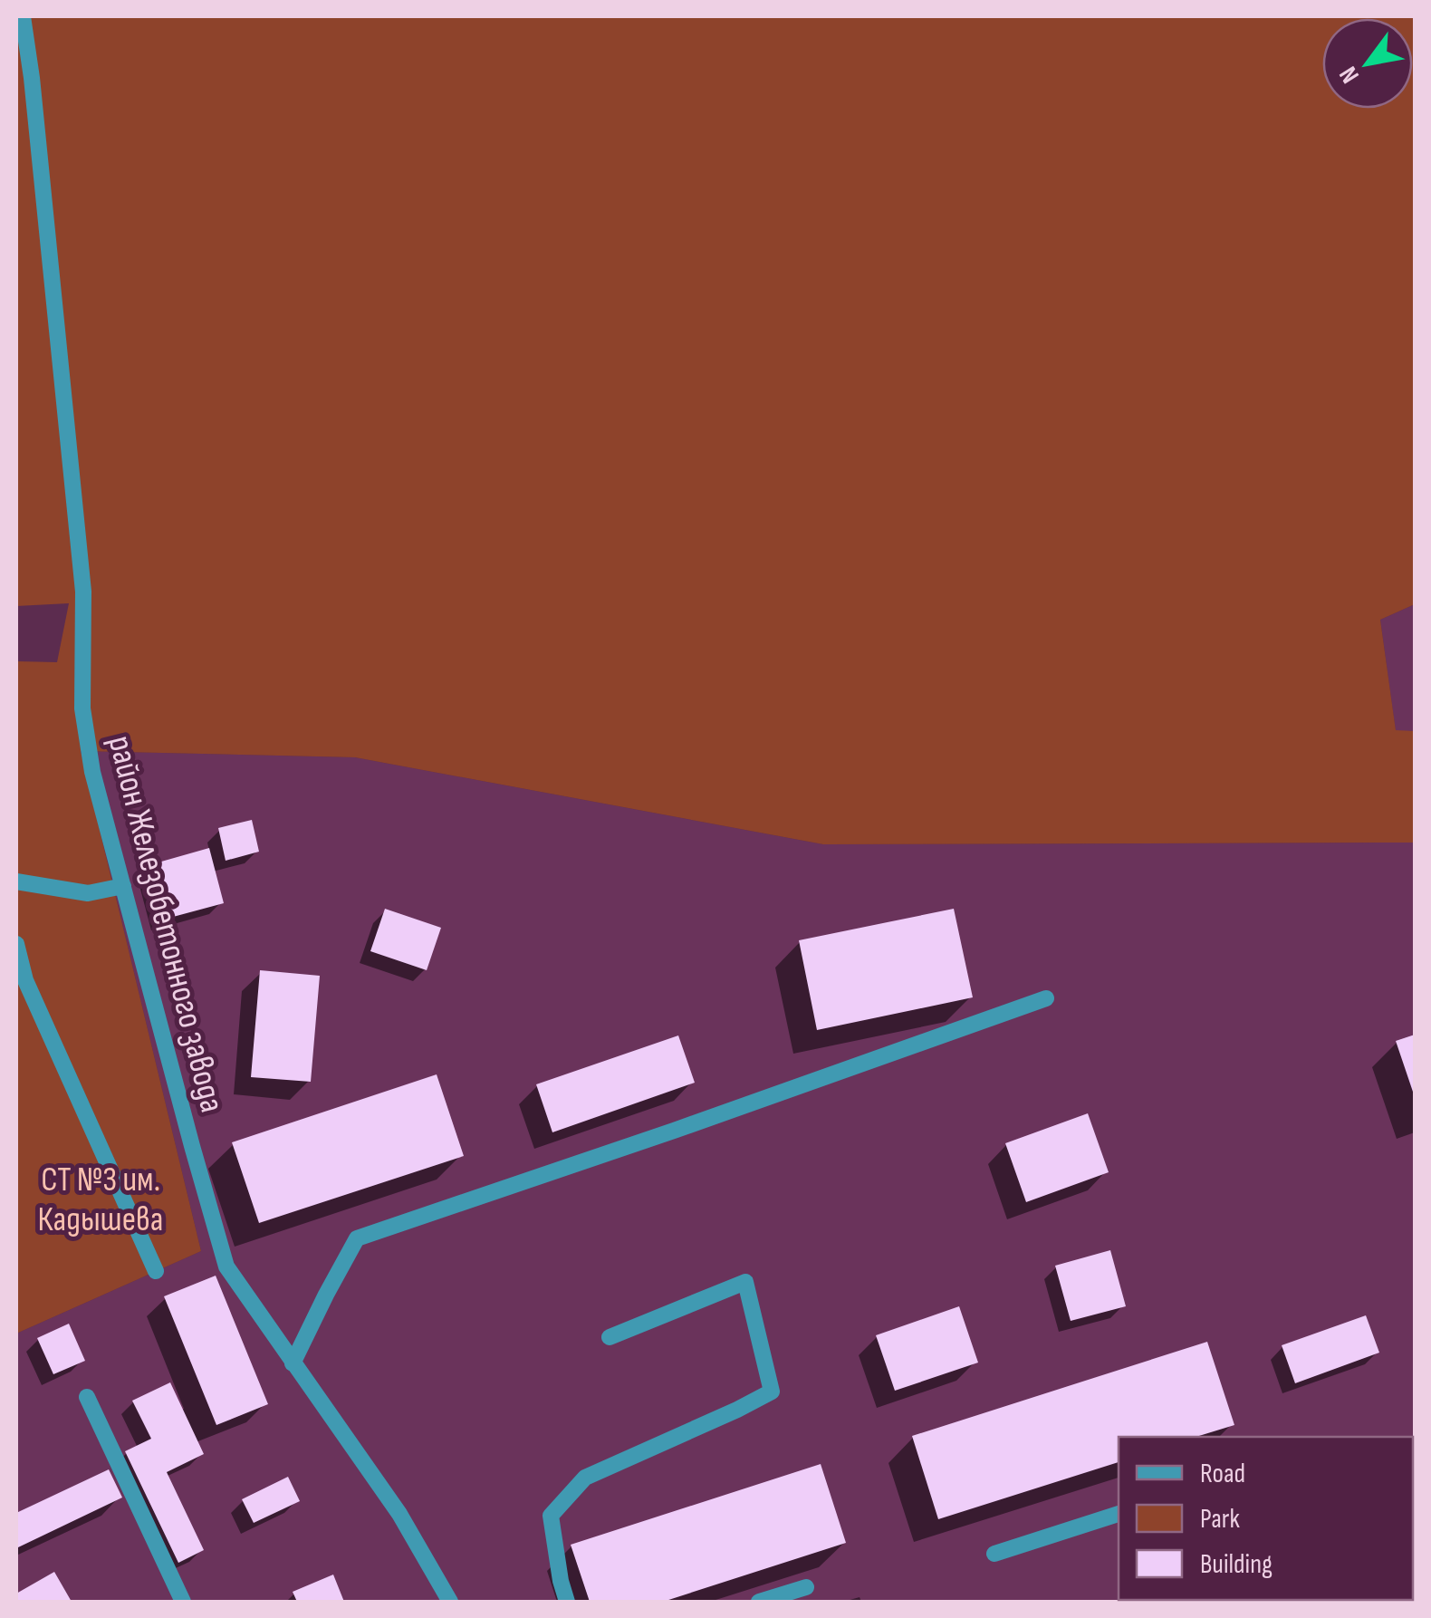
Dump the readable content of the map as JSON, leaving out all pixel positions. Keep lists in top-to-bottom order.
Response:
{
  "streets": {
    "lane": ["район Железобетонного завода"]
  },
  "parks": ["СТ №3 им. Кадышева"],
  "legend": ["Road", "Park", "Building"],
  "north": "bottom left"
}
